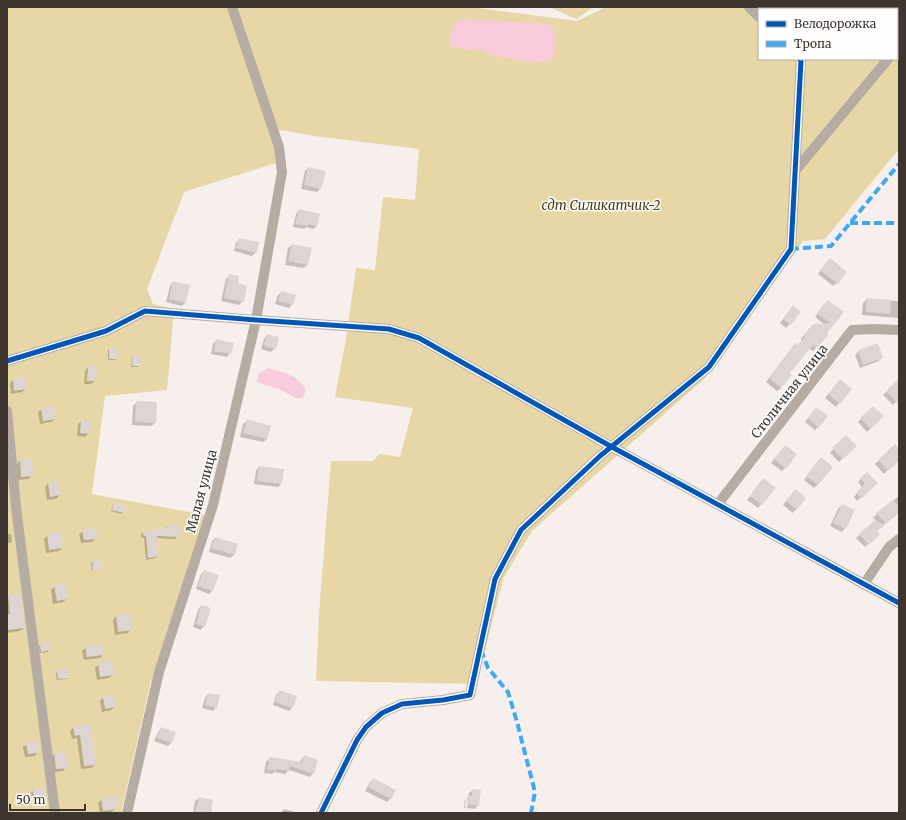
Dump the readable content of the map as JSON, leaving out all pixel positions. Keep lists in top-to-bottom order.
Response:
{
  "streets": {
    "street": ["Столичная улица", "Малая улица"]
  },
  "parks": ["сдт Силикатчик-2"],
  "legend": ["Велодорожка", "Тропа"],
  "scale_bar": "50 m"
}
